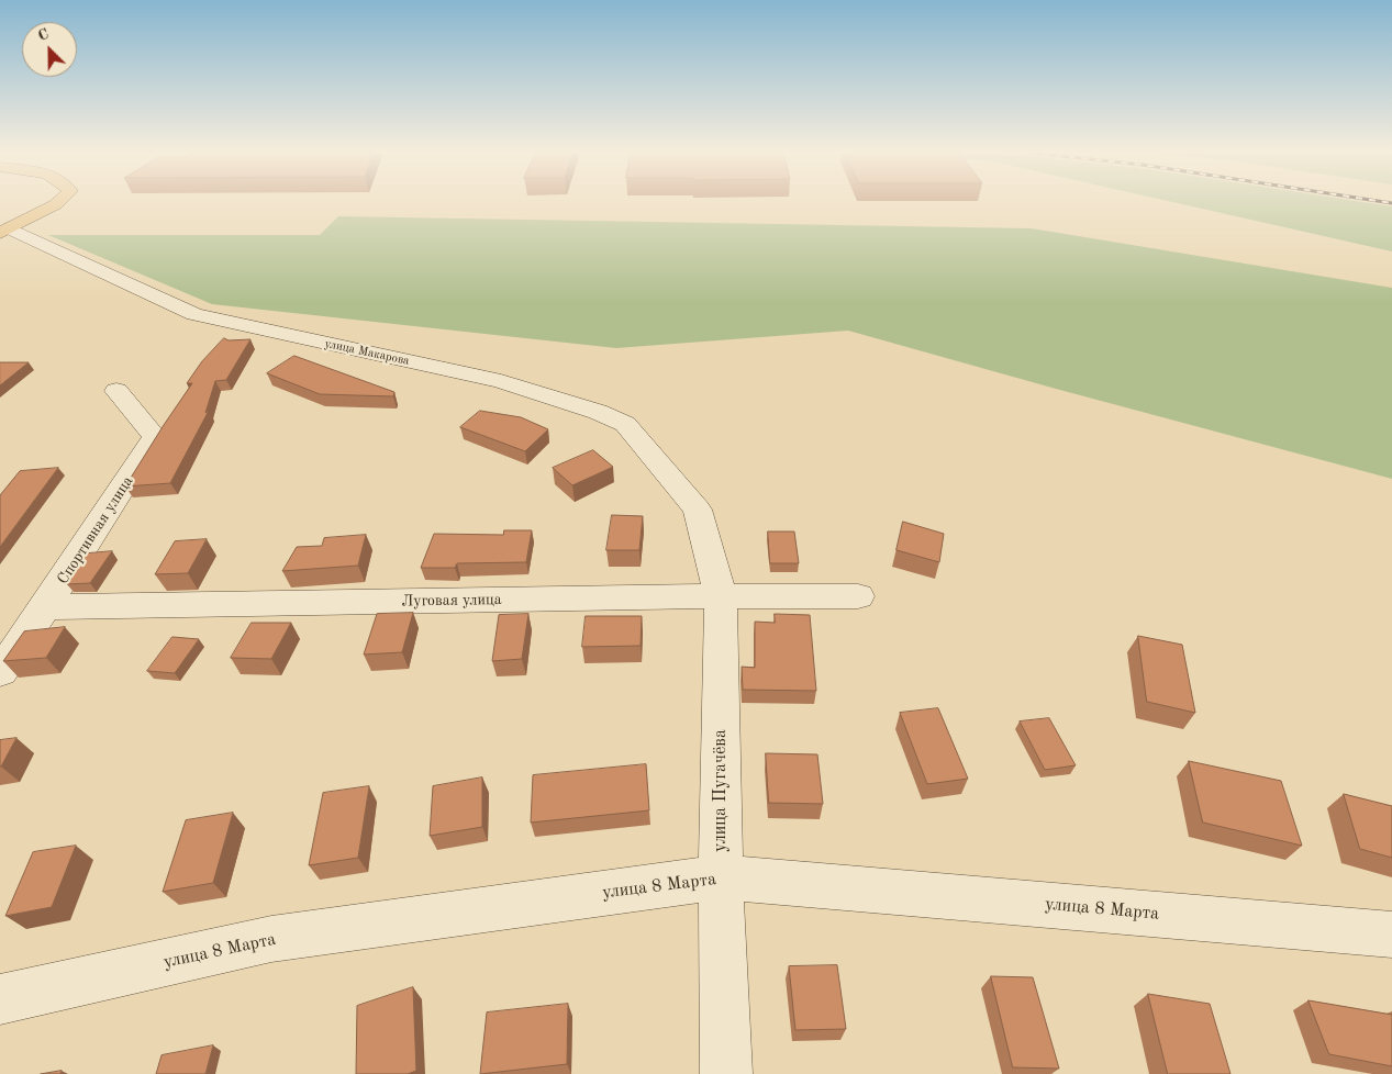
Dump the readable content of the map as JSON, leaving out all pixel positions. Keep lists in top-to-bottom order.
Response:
{
  "streets": {
    "street": [
      "улица Макарова",
      "Спортивная улица",
      "Луговая улица",
      "улица Пугачёва",
      "улица 8 Марта"
    ]
  },
  "crossings": [
    ["улица Макарова", "улица Пугачёва"],
    ["Спортивная улица", "Луговая улица"],
    ["Луговая улица", "улица Пугачёва"],
    ["улица Пугачёва", "улица 8 Марта"]
  ],
  "north": "top left"
}
